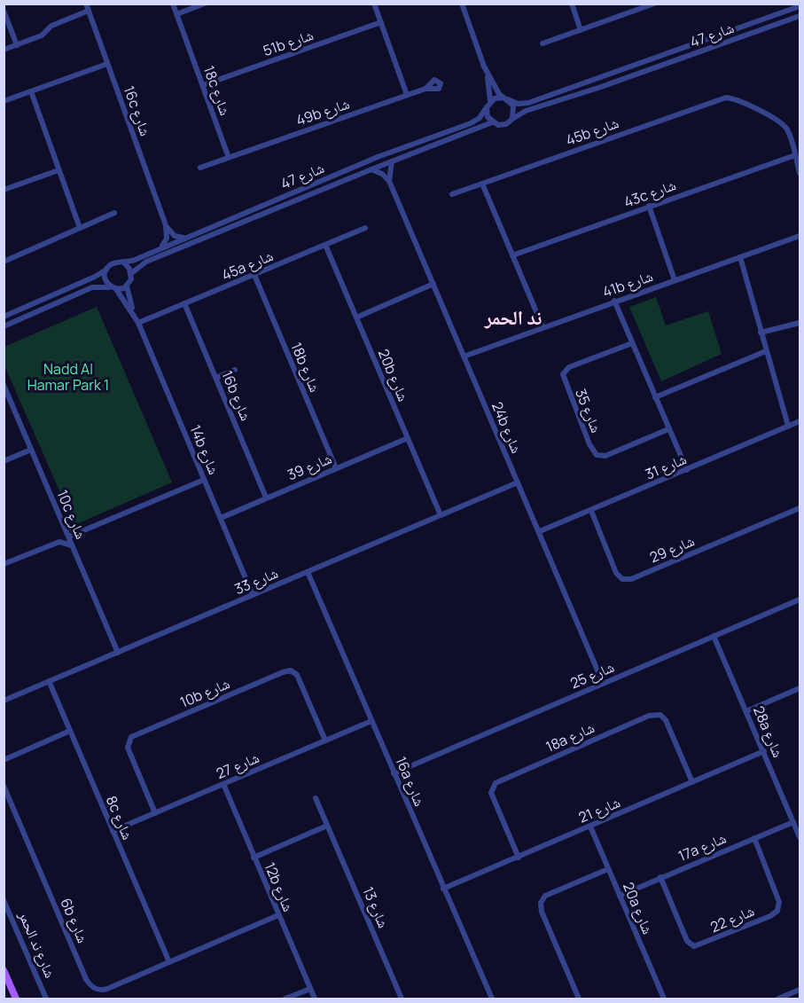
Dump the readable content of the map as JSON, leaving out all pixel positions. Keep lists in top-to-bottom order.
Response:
{
  "streets": {
    "street": [
      "شارع 47",
      "51b شارع",
      "18c شارع",
      "16c شارع",
      "49b شارع",
      "45b شارع",
      "43c شارع",
      "45a شارع",
      "41b شارع",
      "18b شارع",
      "20b شارع",
      "16b شارع",
      "شارع 35",
      "24b شارع",
      "14b شارع",
      "شارع 39",
      "شارع 31",
      "10c شارع",
      "شارع 29",
      "شارع 33",
      "شارع 25",
      "10b شارع",
      "28a شارع",
      "18a شارع",
      "شارع 27",
      "16a شارع",
      "شارع 21",
      "8c شارع",
      "17a شارع",
      "12b شارع",
      "شارع 13",
      "20a شارع",
      "شارع 22",
      "6b شارع",
      "شارع ند الحمر"
    ]
  },
  "crossings": [
    ["شارع 47", "14b شارع"],
    ["51b شارع", "18c شارع"],
    ["18c شارع", "49b شارع"],
    ["45b شارع", "43c شارع"],
    ["45a شارع", "18b شارع"],
    ["45a شارع", "20b شارع"],
    ["45a شارع", "16b شارع"],
    ["45a شارع", "14b شارع"],
    ["41b شارع", "24b شارع"],
    ["18b شارع", "شارع 39"],
    ["20b شارع", "شارع 39"],
    ["20b شارع", "شارع 33"],
    ["16b شارع", "شارع 39"],
    ["24b شارع", "شارع 31"],
    ["24b شارع", "شارع 33"],
    ["24b شارع", "شارع 25"],
    ["14b شارع", "شارع 39"],
    ["14b شارع", "شارع 33"],
    ["شارع 31", "شارع 29"],
    ["10c شارع", "شارع 33"],
    ["شارع 33", "16a شارع"],
    ["شارع 33", "8c شارع"],
    ["شارع 25", "28a شارع"],
    ["شارع 25", "16a شارع"],
    ["10b شارع", "شارع 27"],
    ["28a شارع", "شارع 21"],
    ["28a شارع", "17a شارع"],
    ["18a شارع", "شارع 21"],
    ["شارع 27", "16a شارع"],
    ["شارع 27", "8c شارع"],
    ["شارع 27", "12b شارع"],
    ["16a شارع", "شارع 21"],
    ["شارع 21", "20a شارع"],
    ["8c شارع", "6b شارع"],
    ["17a شارع", "20a شارع"],
    ["17a شارع", "شارع 22"]
  ],
  "districts": ["ند الحمر"],
  "parks": ["Nadd Al Hamar Park 1"]
}
